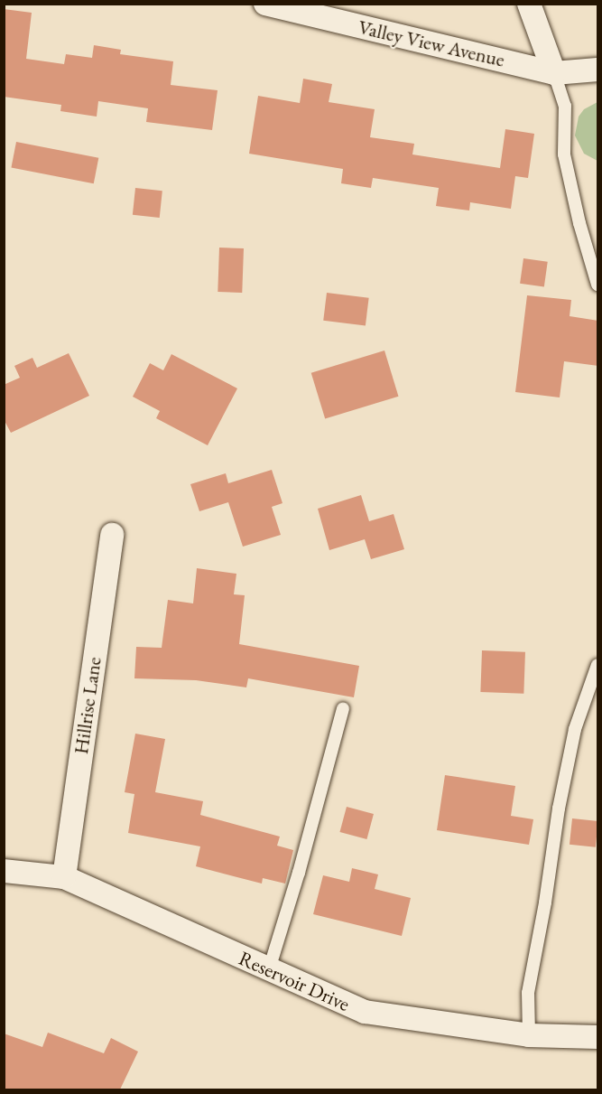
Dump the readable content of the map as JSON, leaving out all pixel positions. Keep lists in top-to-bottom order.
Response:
{
  "streets": {
    "street": ["Valley View Avenue", "Hillrise Lane", "Reservoir Drive"]
  },
  "crossings": [
    ["Hillrise Lane", "Reservoir Drive"]
  ]
}
